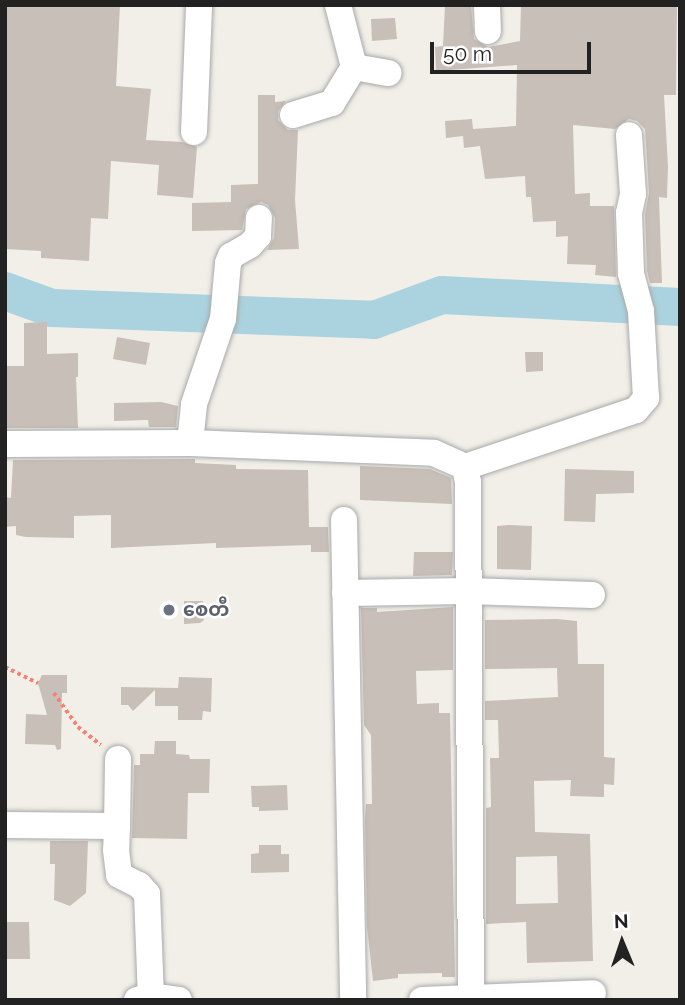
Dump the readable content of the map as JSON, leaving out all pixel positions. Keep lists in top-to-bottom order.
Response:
{
  "places": ["စေတီ"],
  "scale_bar": "50 m",
  "north": "top"
}
